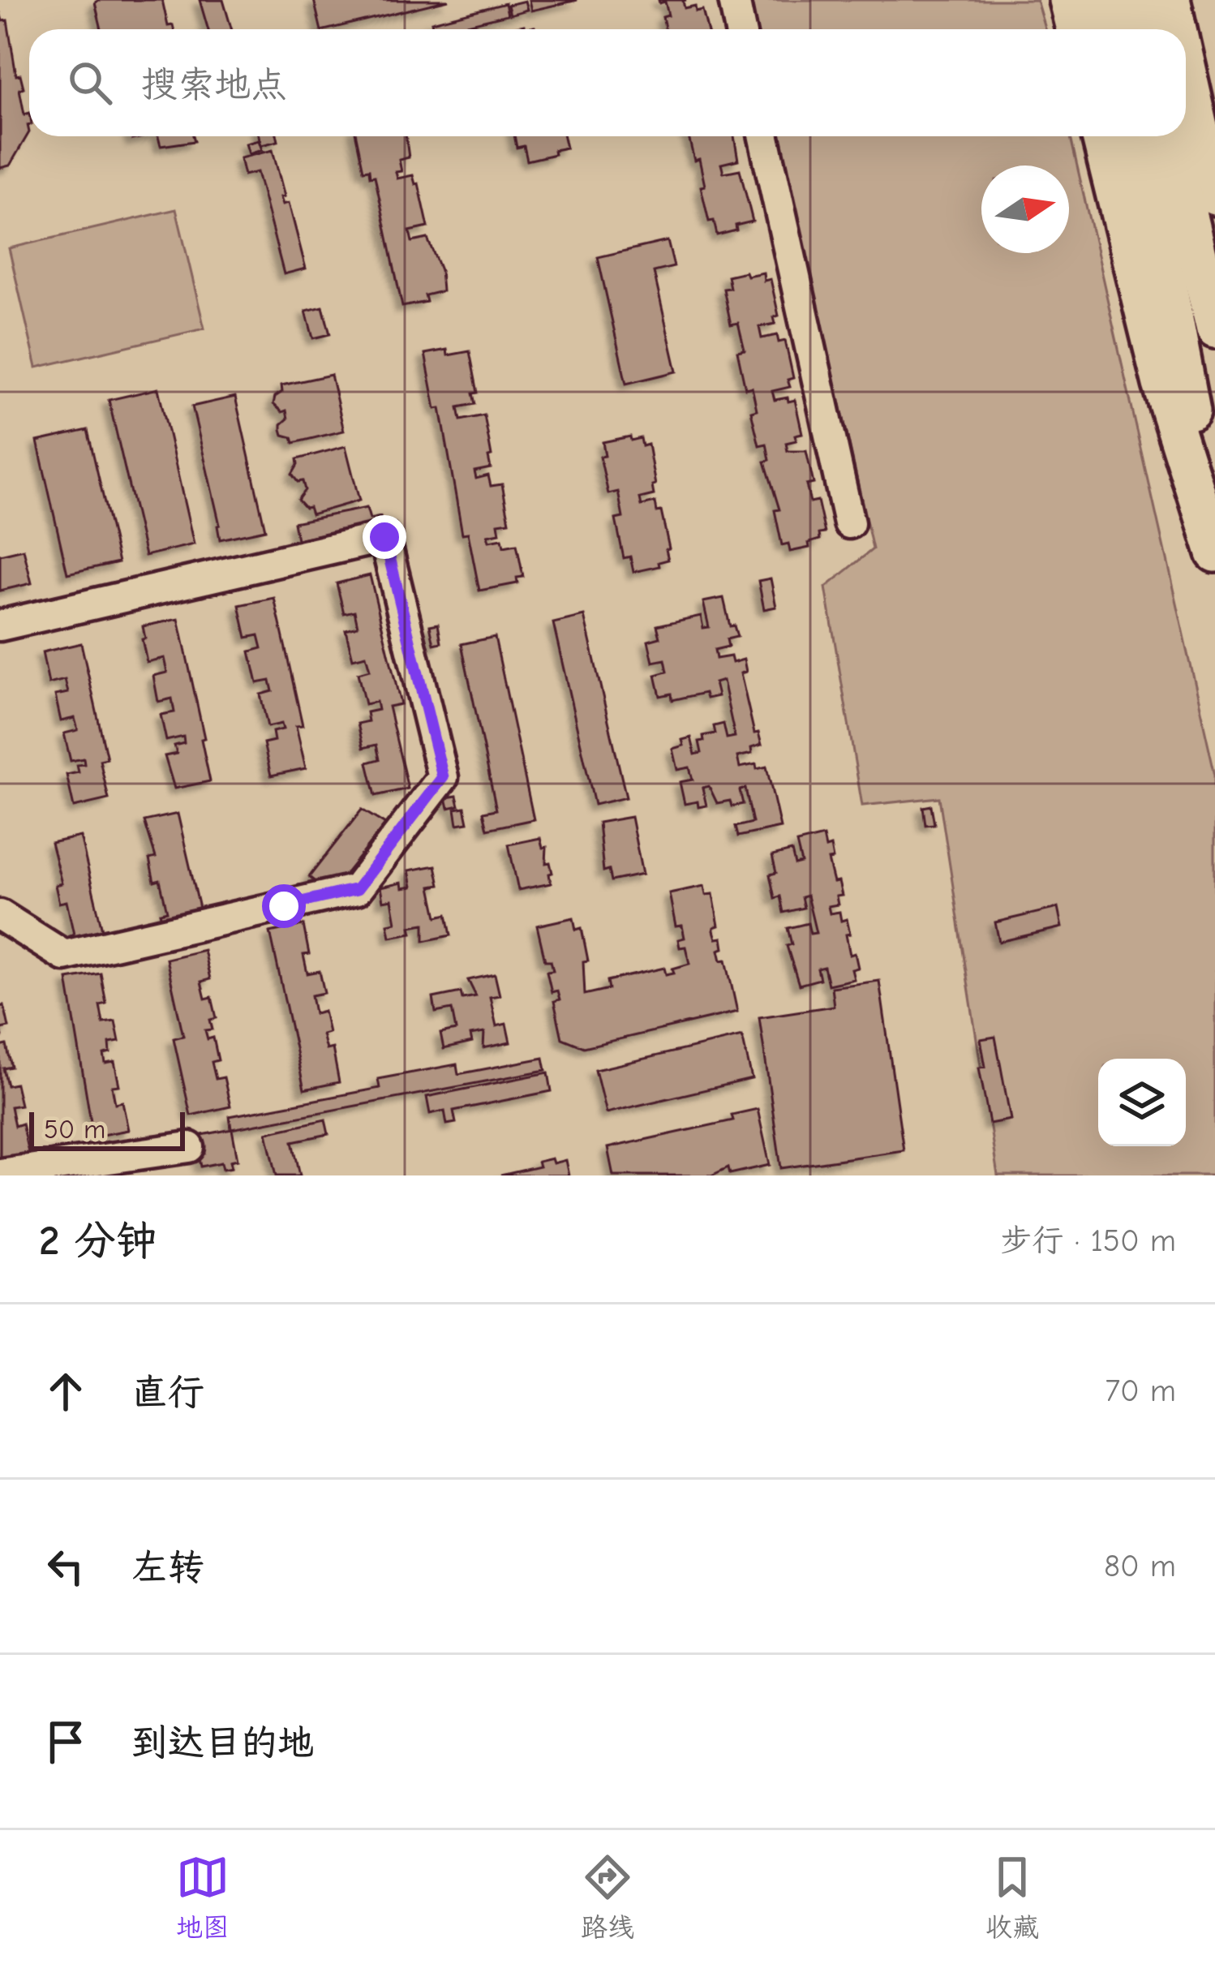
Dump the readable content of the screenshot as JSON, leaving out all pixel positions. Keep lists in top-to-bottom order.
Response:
{
  "scale_bar": "50 m",
  "north": "right",
  "page": {
    "search": "搜索地点",
    "scale": "50 m",
    "heading": ["2 分钟", "步行 · 150 m"],
    "list": [
      ["直行", "70 m"],
      ["左转", "80 m"],
      "到达目的地"
    ],
    "nav": ["地图", "路线", "收藏"]
  }
}
